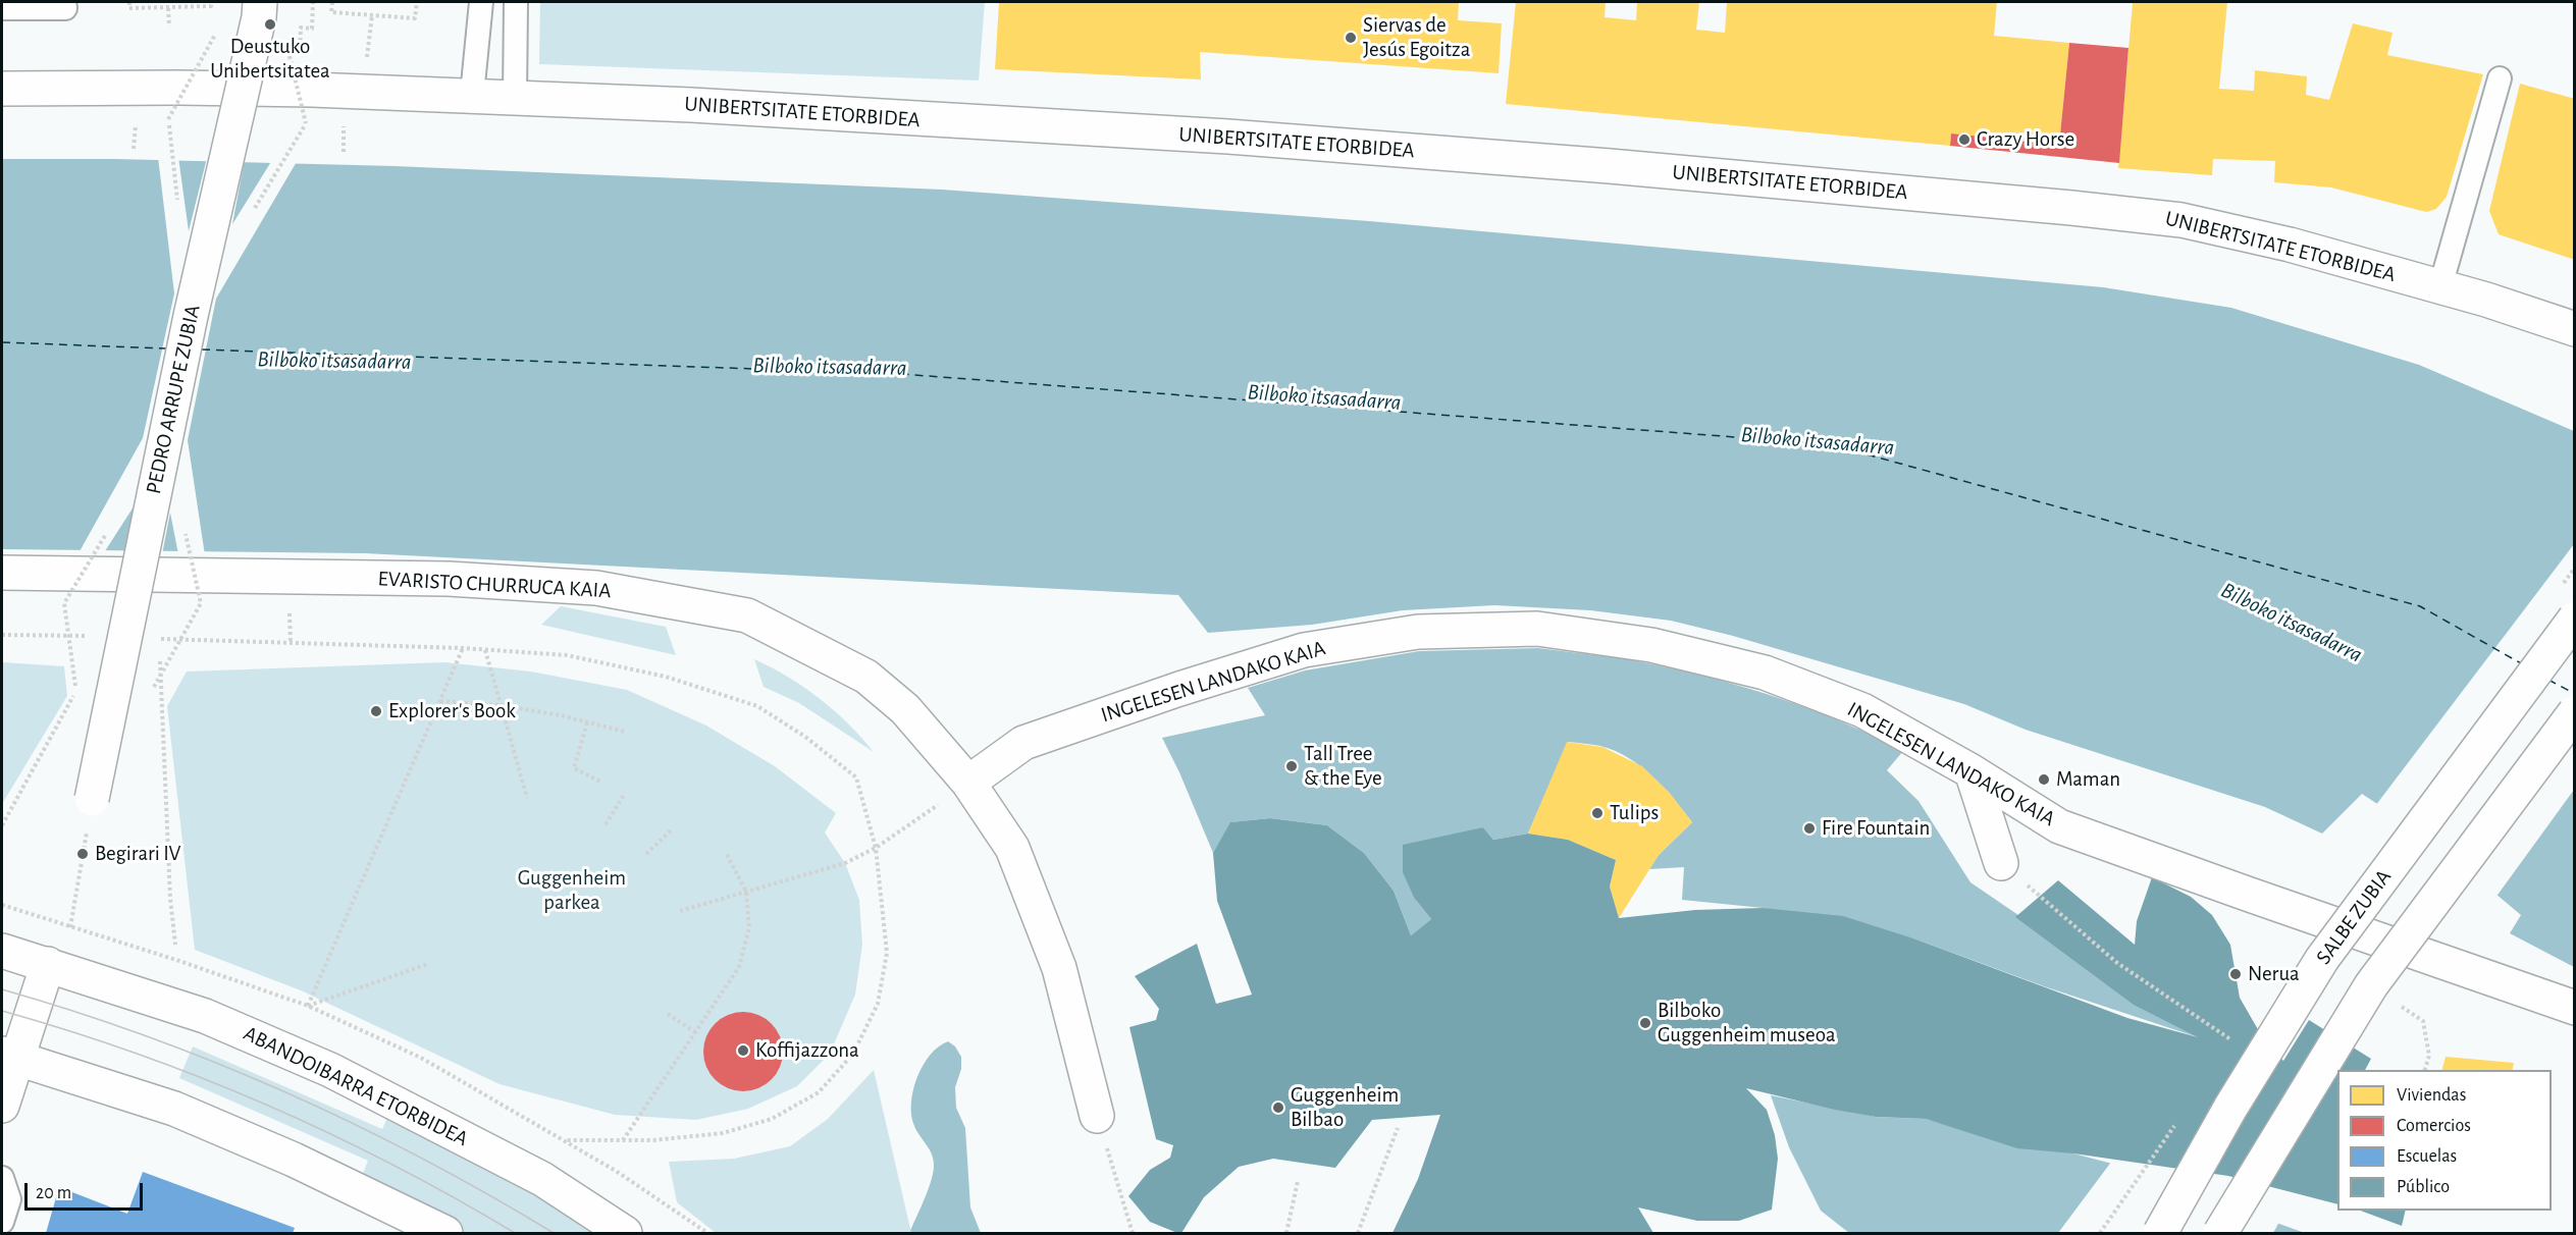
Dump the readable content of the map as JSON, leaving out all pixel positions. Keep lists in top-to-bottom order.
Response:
{
  "streets": {
    "street": [
      "UNIBERTSITATE ETORBIDEA",
      "PEDRO ARRUPE ZUBIA",
      "EVARISTO CHURRUCA KAIA",
      "INGELESEN LANDAKO KAIA",
      "SALBE ZUBIA",
      "ABANDOIBARRA ETORBIDEA"
    ]
  },
  "crossings": [
    ["EVARISTO CHURRUCA KAIA", "INGELESEN LANDAKO KAIA"]
  ],
  "water": ["Bilboko itsasadarra"],
  "parks": ["Guggenheim parkea"],
  "places": [
    "Deustuko Unibertsitatea",
    "Siervas de Jesús Egoitza",
    "Crazy Horse",
    "Explorer's Book",
    "Tall Tree & the Eye",
    "Maman",
    "Tulips",
    "Fire Fountain",
    "Begirari IV",
    "Nerua",
    "Bilboko Guggenheim museoa",
    "Koffijazzona",
    "Guggenheim Bilbao"
  ],
  "legend": [
    "Viviendas",
    "Comercios",
    "Escuelas",
    "Público"
  ],
  "scale_bar": "20 m"
}
